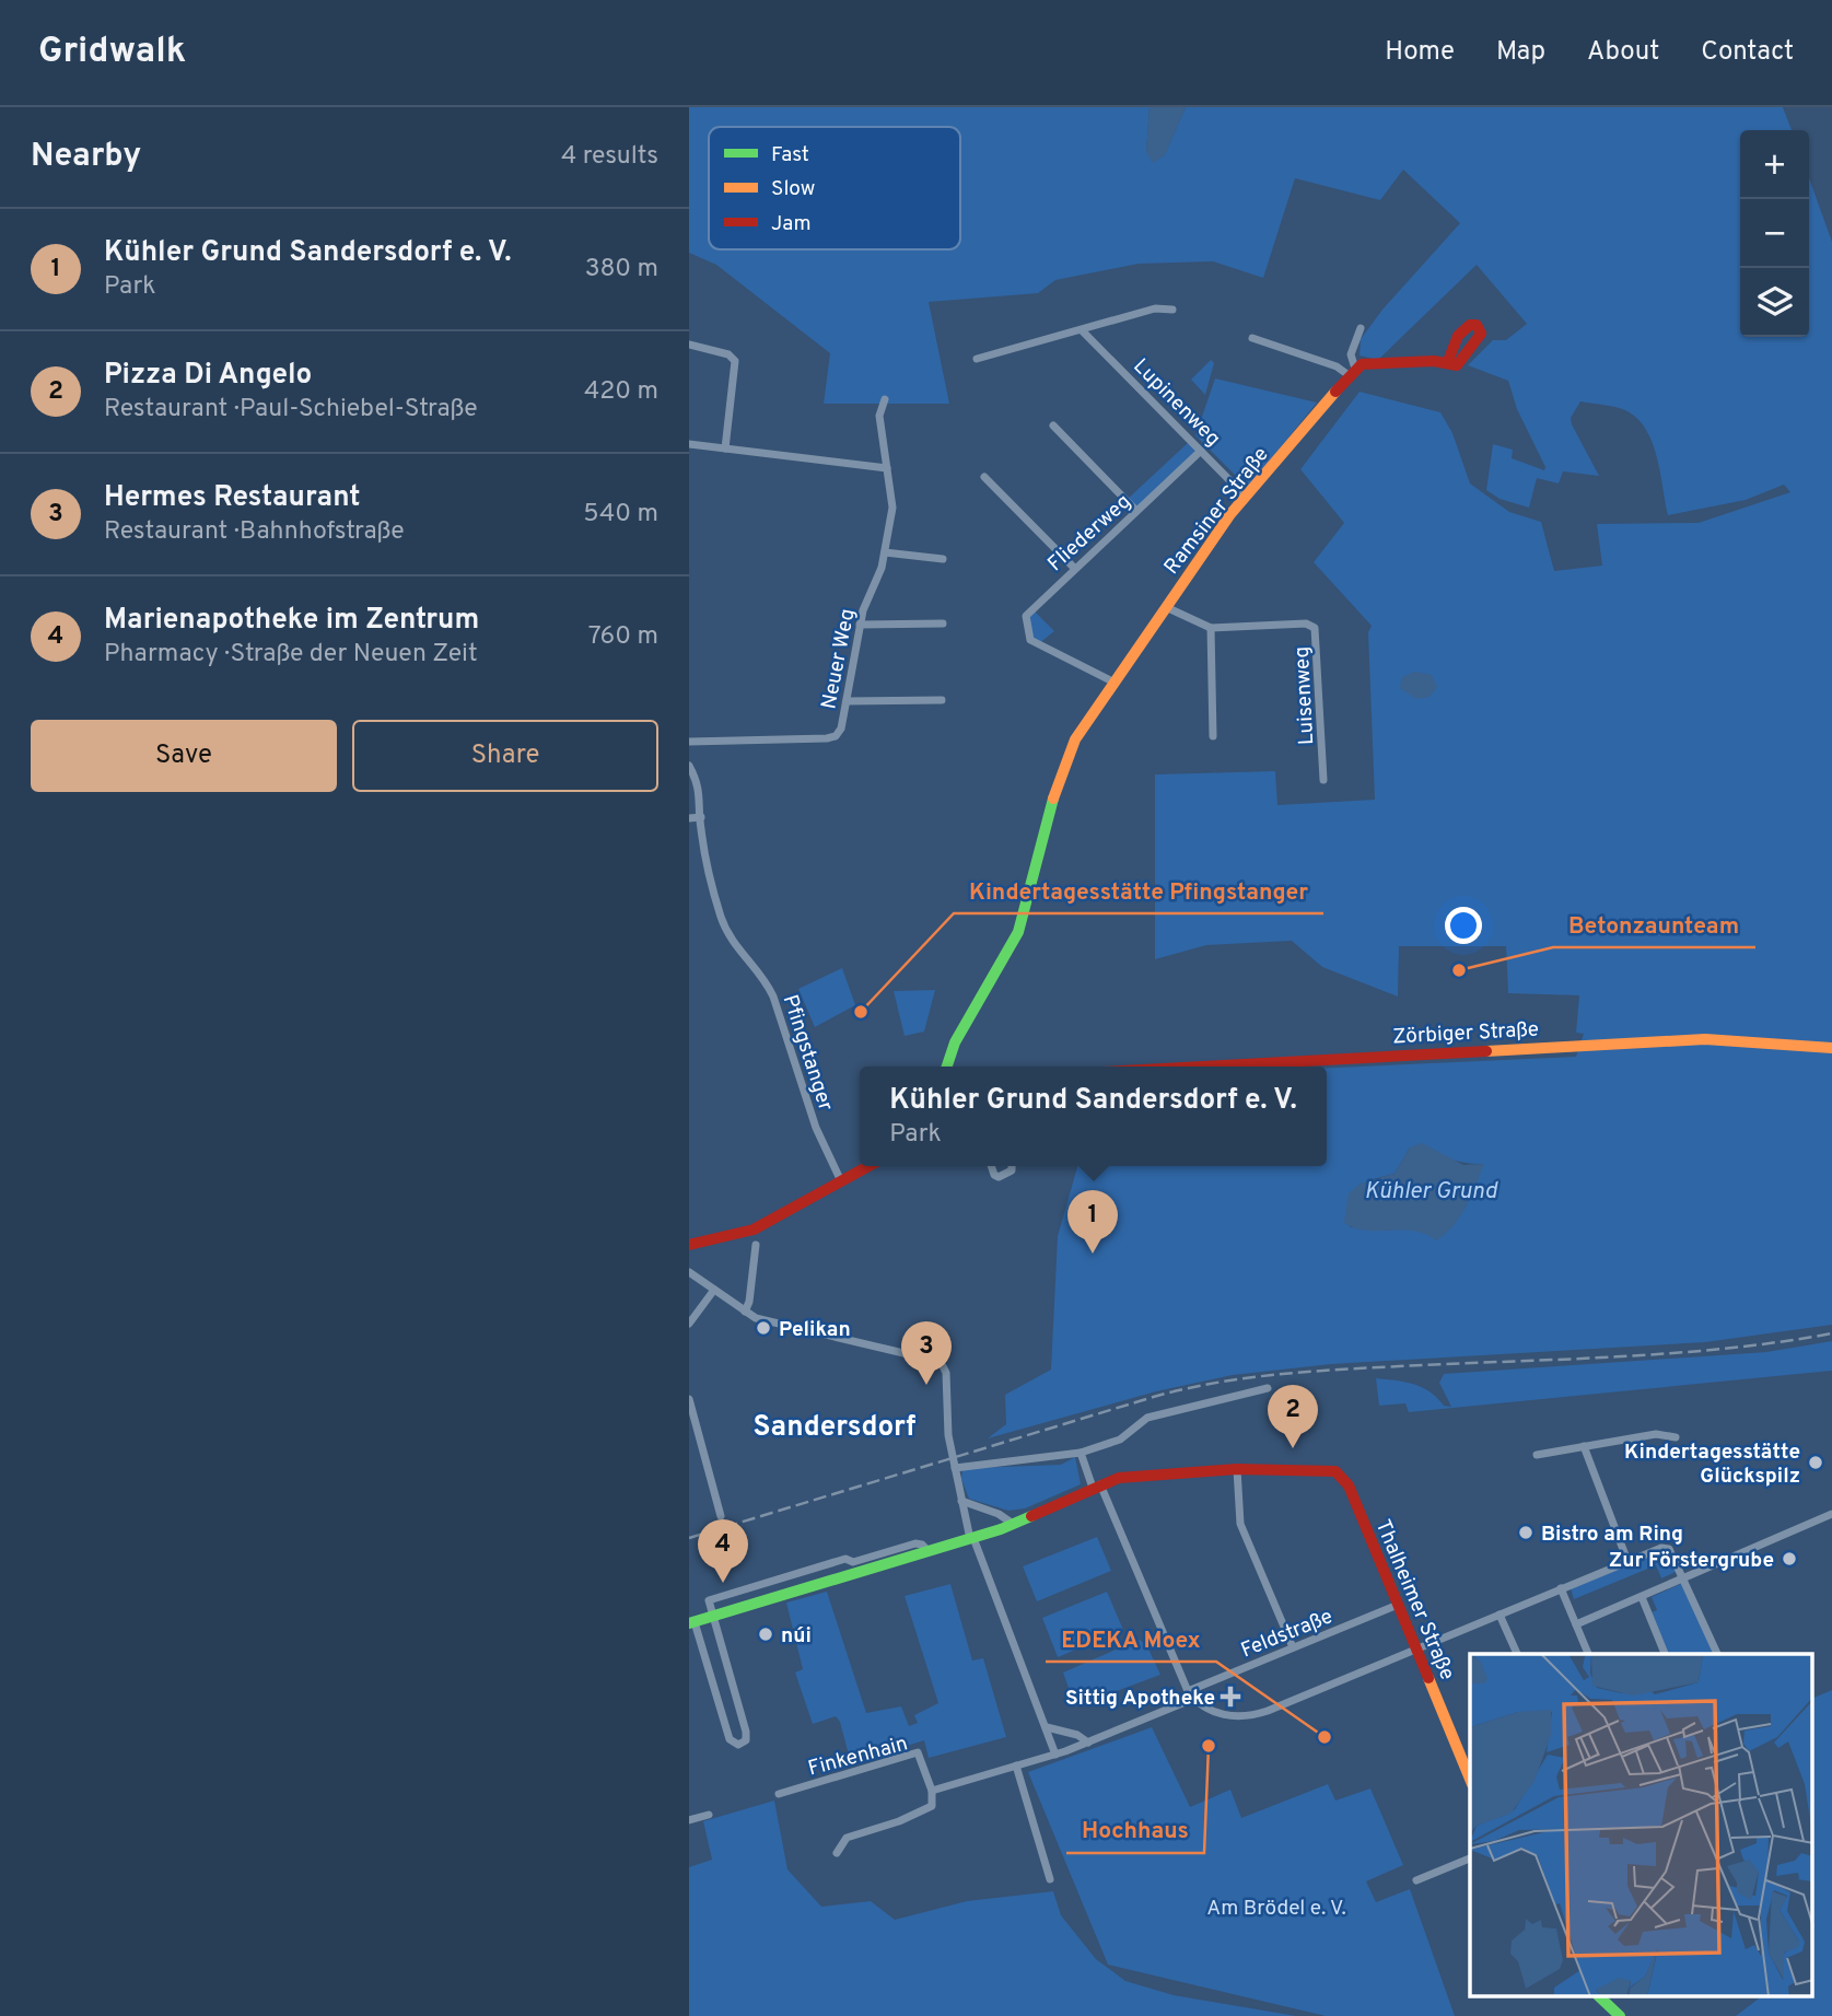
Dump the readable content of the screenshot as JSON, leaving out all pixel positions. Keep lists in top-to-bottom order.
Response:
{
  "streets": {
    "street": [
      "Lupinenweg",
      "Ramsiner Straße",
      "Fliederweg",
      "Neuer Weg",
      "Luisenweg",
      "Zörbiger Straße",
      "Pfingstanger",
      "Thalheimer Straße",
      "Feldstraße",
      "Finkenhain"
    ]
  },
  "crossings": [
    ["Lupinenweg", "Ramsiner Straße"],
    ["Lupinenweg", "Fliederweg"],
    ["Ramsiner Straße", "Fliederweg"],
    ["Ramsiner Straße", "Luisenweg"],
    ["Thalheimer Straße", "Feldstraße"]
  ],
  "districts": ["Sandersdorf"],
  "water": ["Kühler Grund"],
  "parks": ["Am Brödel e. V."],
  "places": {
    "other": [
      "Betonzaunteam",
      "Kindertagesstätte Pfingstanger",
      "Pelikan",
      "Kindertagesstätte Glückspilz",
      "Bistro am Ring",
      "Zur Förstergrube",
      "núi",
      "EDEKA Moex",
      "Hochhaus"
    ],
    "health": ["Sittig Apotheke"]
  },
  "legend": ["Fast", "Slow", "Jam"],
  "page": {
    "header": "Gridwalk",
    "nav": [
      "Home",
      "Map",
      "About",
      "Contact"
    ],
    "heading": ["Nearby", "4 results"],
    "map_buttons": ["+", "−"],
    "list": [
      {
        "mark": "1",
        "name": "Kühler Grund Sandersdorf e. V.",
        "note": "Park",
        "value": "380 m"
      },
      {
        "mark": "2",
        "name": "Pizza Di Angelo",
        "note": "Restaurant · Paul-Schiebel-Straße",
        "value": "420 m"
      },
      {
        "mark": "3",
        "name": "Hermes Restaurant",
        "note": "Restaurant · Bahnhofstraße",
        "value": "540 m"
      },
      {
        "mark": "4",
        "name": "Marienapotheke im Zentrum",
        "note": "Pharmacy · Straße der Neuen Zeit",
        "value": "760 m"
      }
    ],
    "buttons": ["Save", "Share"],
    "popup": ["Kühler Grund Sandersdorf e. V.", "Park"],
    "pins": [
      "1",
      "3",
      "2",
      "4"
    ]
  }
}
